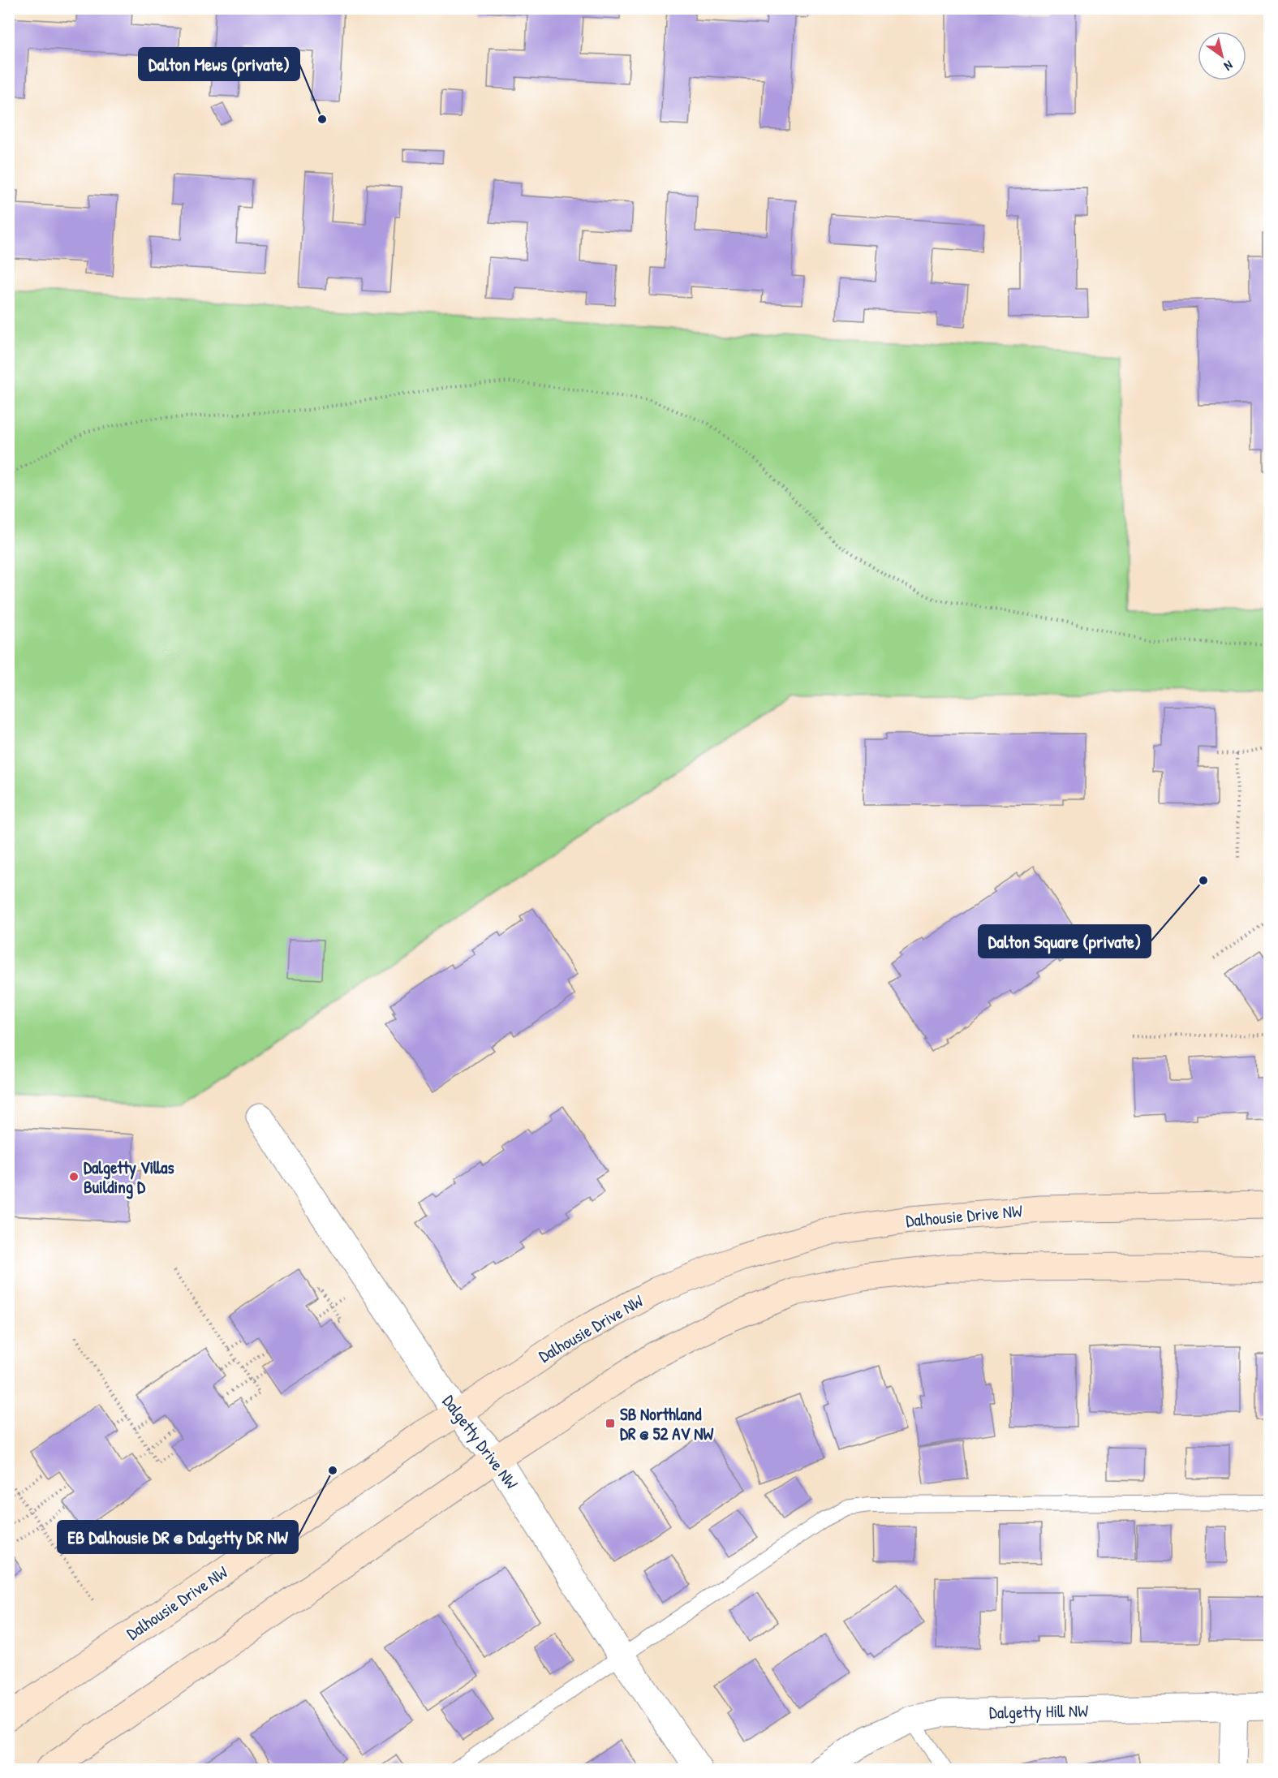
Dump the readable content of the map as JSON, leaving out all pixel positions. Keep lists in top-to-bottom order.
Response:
{
  "streets": {
    "street": ["Dalhousie Drive NW", "Dalgetty Drive NW", "Dalgetty Hill NW"]
  },
  "crossings": [
    ["Dalhousie Drive NW", "Dalgetty Drive NW"]
  ],
  "places": {
    "other": [
      "Dalton Mews (private)",
      "Dalton Square (private)",
      "Dalgetty Villas Building D",
      "EB Dalhousie DR @ Dalgetty DR NW"
    ],
    "transit": ["SB Northland DR @ 52 AV NW"]
  },
  "north": "bottom right"
}
